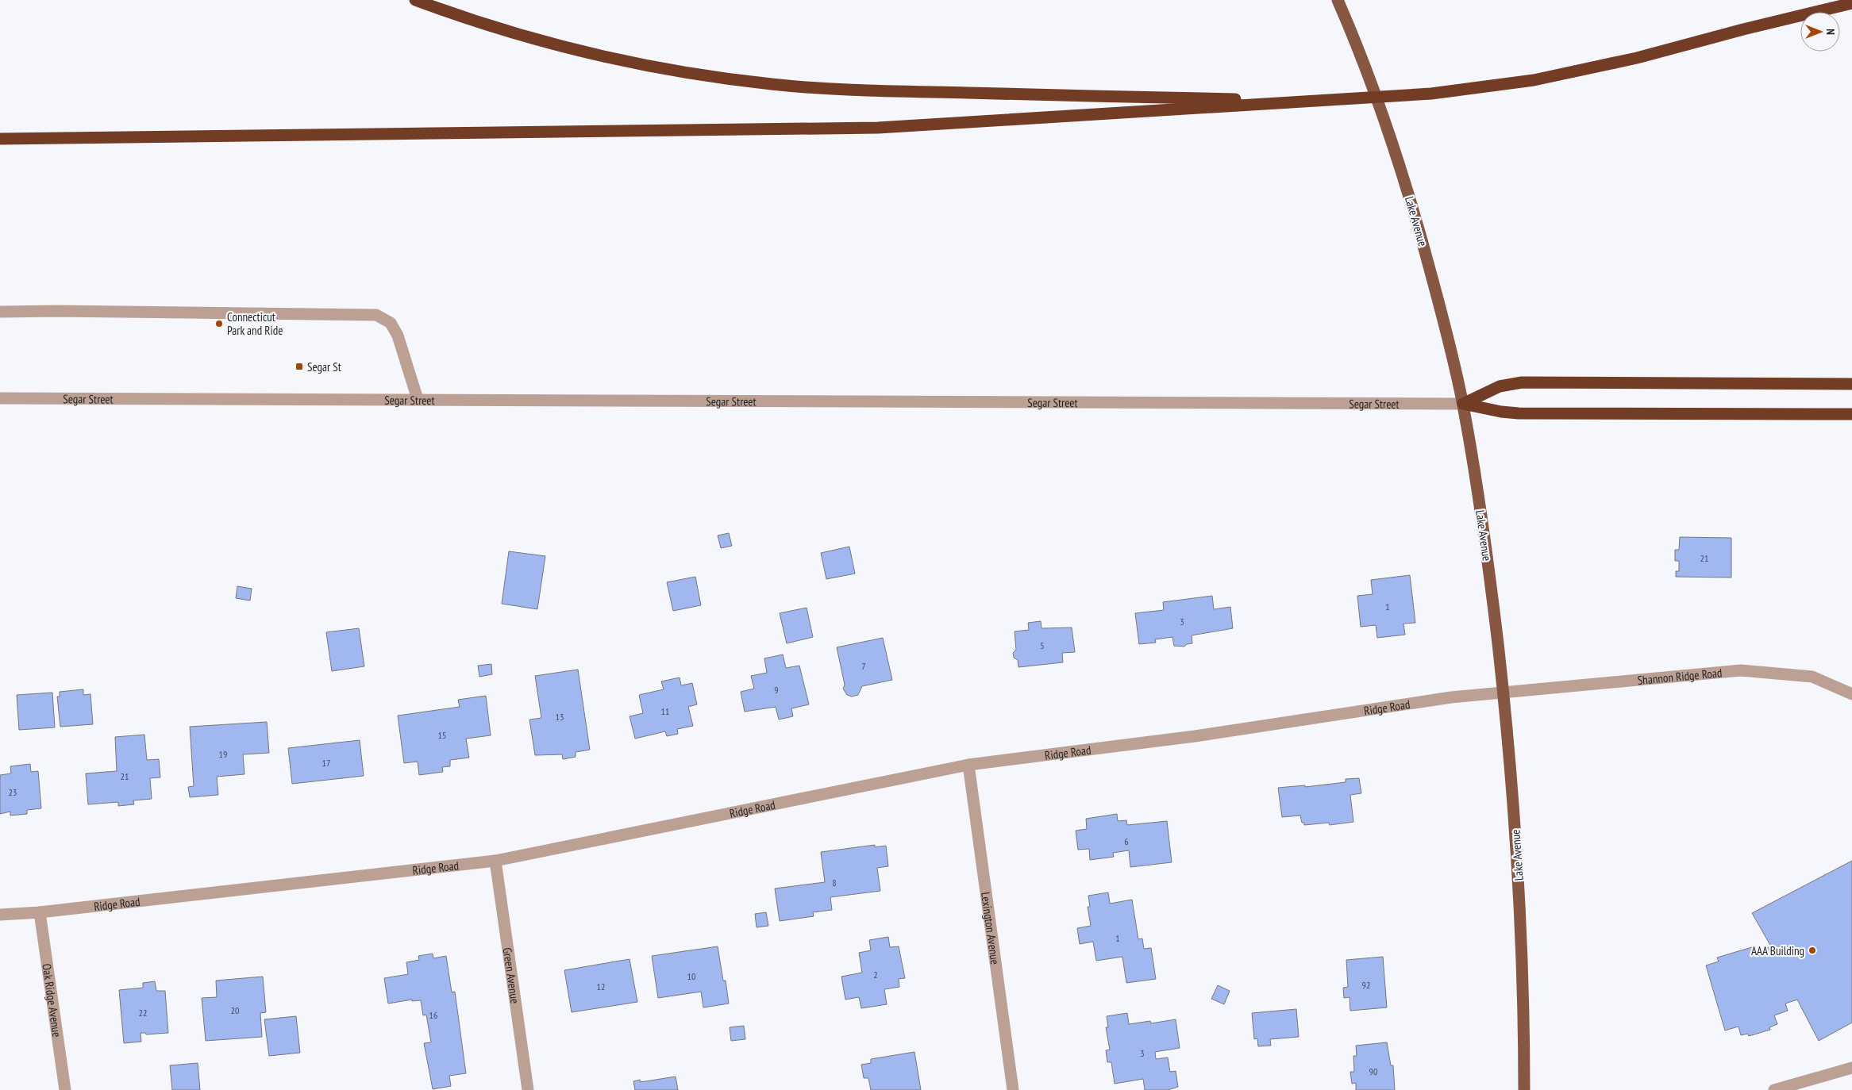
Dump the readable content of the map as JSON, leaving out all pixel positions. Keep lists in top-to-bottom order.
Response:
{
  "streets": {
    "main road": ["Lake Avenue"],
    "street": [
      "Segar Street",
      "Shannon Ridge Road",
      "Ridge Road",
      "Lexington Avenue",
      "Green Avenue",
      "Oak Ridge Avenue"
    ]
  },
  "crossings": [
    ["Lake Avenue", "Segar Street"],
    ["Lake Avenue", "Shannon Ridge Road"],
    ["Lake Avenue", "Ridge Road"],
    ["Shannon Ridge Road", "Ridge Road"],
    ["Ridge Road", "Lexington Avenue"],
    ["Ridge Road", "Green Avenue"],
    ["Ridge Road", "Oak Ridge Avenue"]
  ],
  "places": {
    "other": ["Connecticut Park and Ride", "AAA Building"],
    "transit": ["Segar St"]
  },
  "house_numbers": [
    "21",
    "1",
    "3",
    "5",
    "7",
    "9",
    "11",
    "13",
    "15",
    "19",
    "17",
    "21",
    "23",
    "6",
    "8",
    "1",
    "2",
    "10",
    "92",
    "12",
    "20",
    "22",
    "16",
    "3",
    "90"
  ],
  "north": "right"
}
